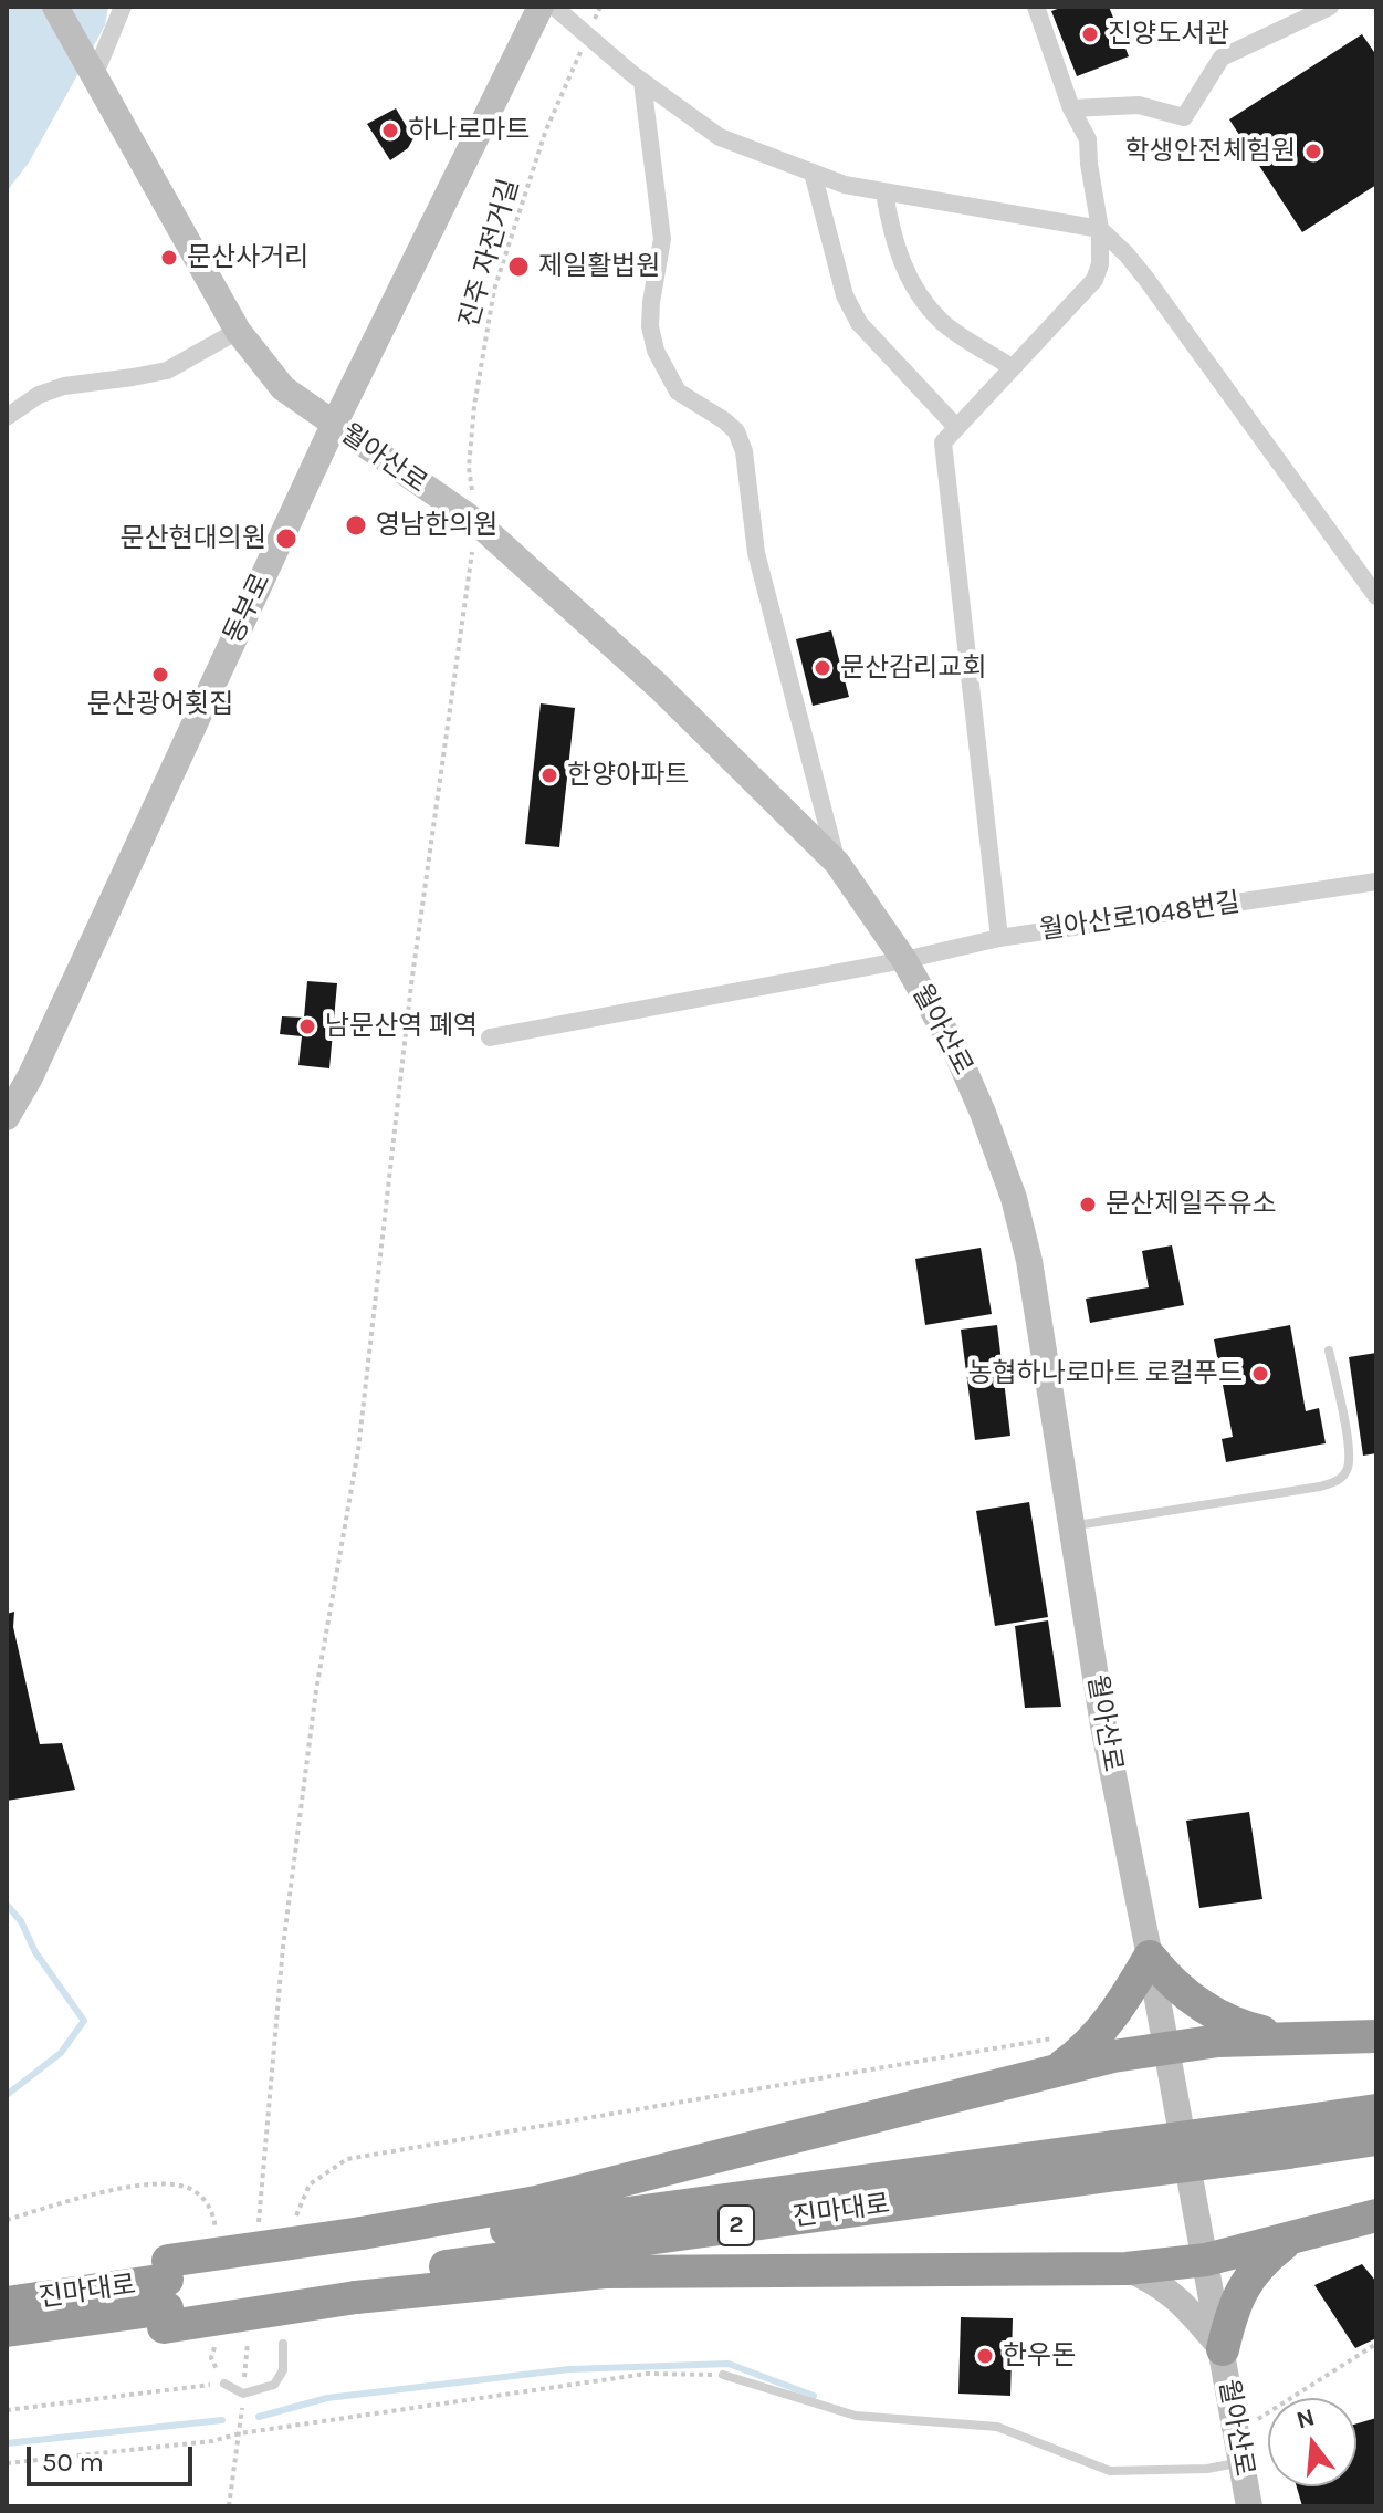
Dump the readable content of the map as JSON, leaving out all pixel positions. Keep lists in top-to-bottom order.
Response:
{
  "streets": {
    "highway": ["진마대로", "2"],
    "main road": ["월아산로", "동부로"],
    "street": ["월아산로1048번길"],
    "path": ["진주 자전거길"]
  },
  "crossings": [
    ["진주 자전거길", "월아산로"],
    ["월아산로", "동부로"],
    ["월아산로", "월아산로1048번길"],
    ["진마대로", "2"]
  ],
  "places": [
    "진양도서관",
    "하나로마트",
    "학생안전체험원",
    "문산사거리",
    "제일활법원",
    "영남한의원",
    "문산현대의원",
    "문산감리교회",
    "문산광어횟집",
    "한양아파트",
    "남문산역 폐역",
    "문산제일주유소",
    "농협하나로마트 로컬푸드",
    "한우돈"
  ],
  "scale_bar": "50 m",
  "north": "top"
}
